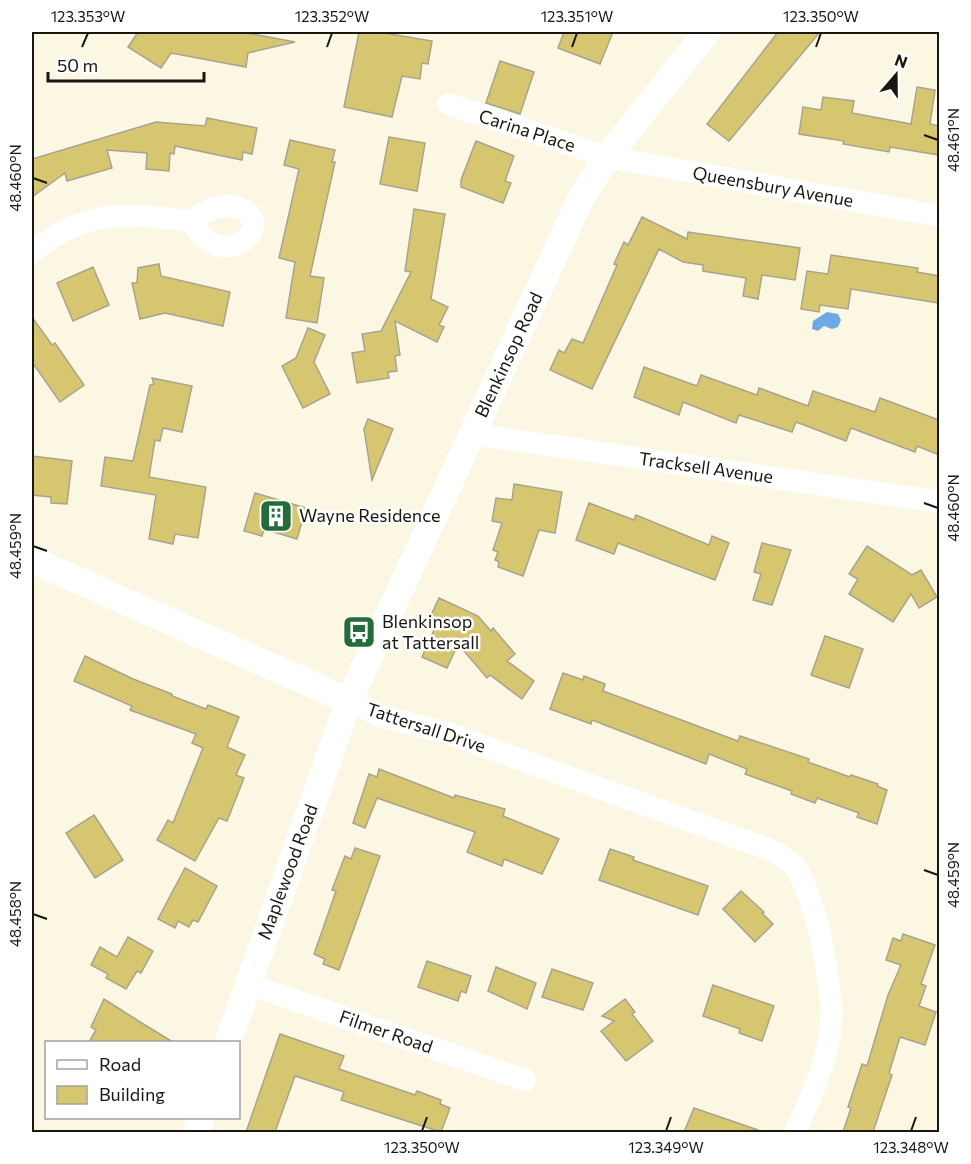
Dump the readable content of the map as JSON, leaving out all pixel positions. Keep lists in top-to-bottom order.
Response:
{
  "streets": {
    "street": [
      "Carina Place",
      "Queensbury Avenue",
      "Blenkinsop Road",
      "Tracksell Avenue",
      "Tattersall Drive",
      "Maplewood Road",
      "Filmer Road"
    ]
  },
  "crossings": [
    ["Carina Place", "Queensbury Avenue"],
    ["Carina Place", "Blenkinsop Road"],
    ["Queensbury Avenue", "Blenkinsop Road"],
    ["Blenkinsop Road", "Tracksell Avenue"],
    ["Blenkinsop Road", "Tattersall Drive"],
    ["Blenkinsop Road", "Maplewood Road"],
    ["Tattersall Drive", "Maplewood Road"],
    ["Maplewood Road", "Filmer Road"]
  ],
  "places": {
    "building": ["Wayne Residence"],
    "bus stop": ["Blenkinsop at Tattersall"]
  },
  "legend": ["Road", "Building"],
  "scale_bar": "50 m",
  "north": "top",
  "coordinates": [
    "123.353°W",
    "123.352°W",
    "123.351°W",
    "123.350°W",
    "48.461°N",
    "48.460°N",
    "48.459°N",
    "48.458°N",
    "123.349°W",
    "123.348°W"
  ]
}
